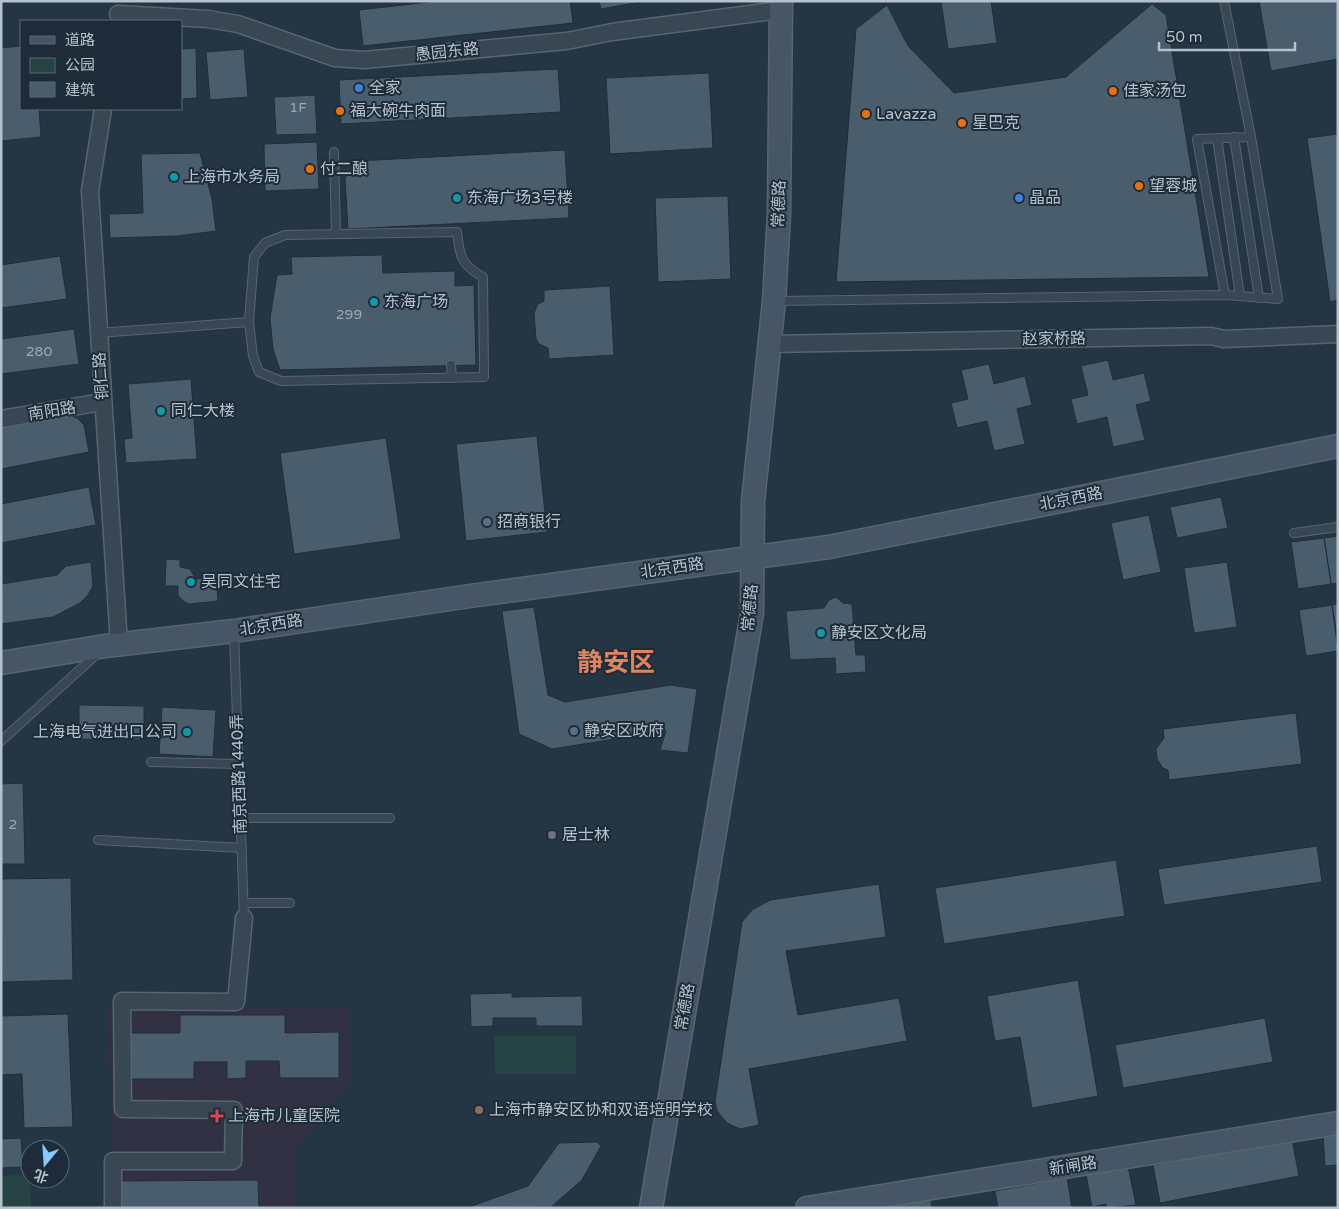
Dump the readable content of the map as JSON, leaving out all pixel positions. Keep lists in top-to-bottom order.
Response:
{
  "streets": {
    "main road": ["常德路", "北京西路", "新闸路"],
    "street": [
      "愚园东路",
      "赵家桥路",
      "铜仁路",
      "南阳路"
    ],
    "lane": ["南京西路1440弄"]
  },
  "crossings": [
    ["愚园东路", "常德路"],
    ["常德路", "赵家桥路"],
    ["常德路", "北京西路"],
    ["铜仁路", "南阳路"],
    ["铜仁路", "北京西路"],
    ["北京西路", "南京西路1440弄"]
  ],
  "districts": ["静安区"],
  "places": {
    "other": [
      "全家",
      "佳家汤包",
      "福大碗牛肉面",
      "Lavazza",
      "星巴克",
      "付二酿",
      "上海市水务局",
      "望蓉城",
      "东海广场3号楼",
      "晶品",
      "东海广场",
      "同仁大楼",
      "招商银行",
      "吴同文住宅",
      "静安区文化局",
      "静安区政府",
      "上海电气进出口公司",
      "居士林",
      "上海市静安区协和双语培明学校"
    ],
    "health": ["上海市儿童医院"]
  },
  "house_numbers": [
    "1F",
    "299",
    "280",
    "2"
  ],
  "legend": ["道路", "公园", "建筑"],
  "scale_bar": "50 m",
  "north": "bottom"
}
